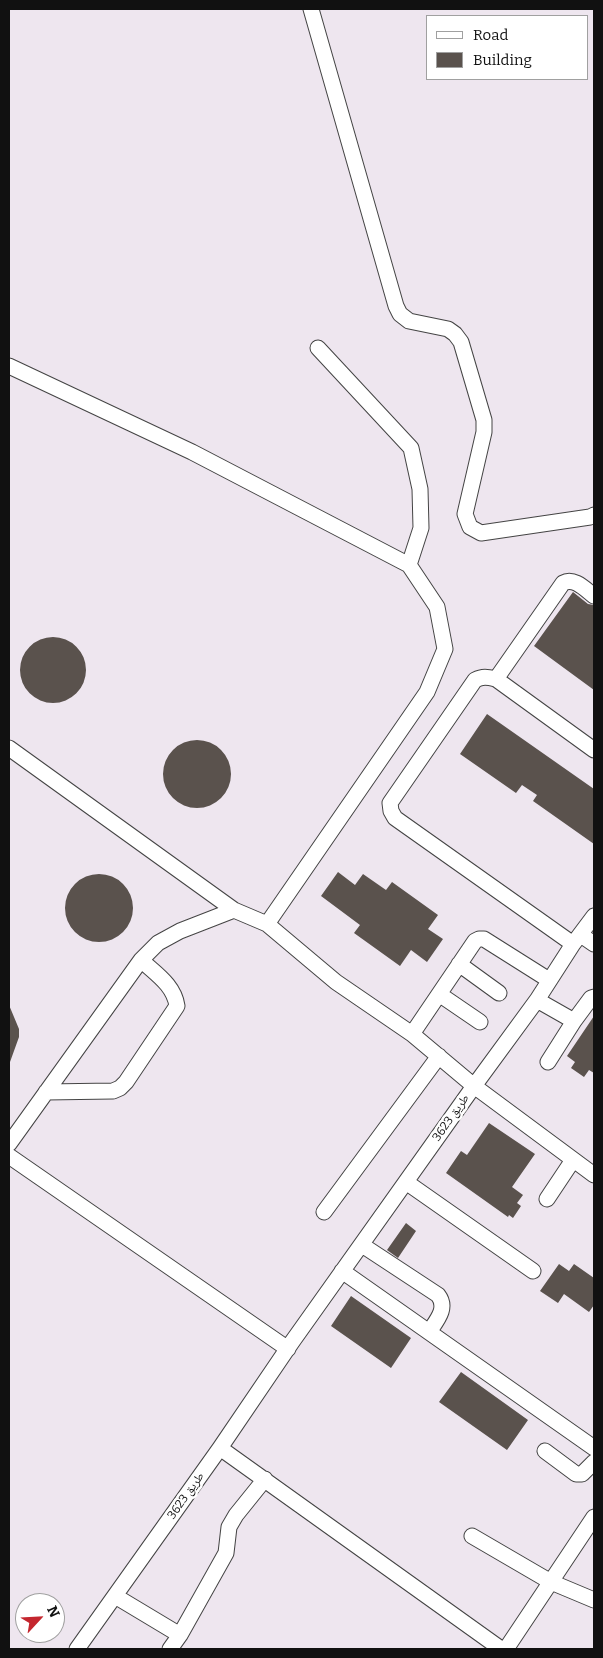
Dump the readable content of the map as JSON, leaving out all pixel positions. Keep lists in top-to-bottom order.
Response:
{
  "streets": {
    "street": ["طريق 3623"]
  },
  "legend": ["Road", "Building"],
  "north": "top right"
}
